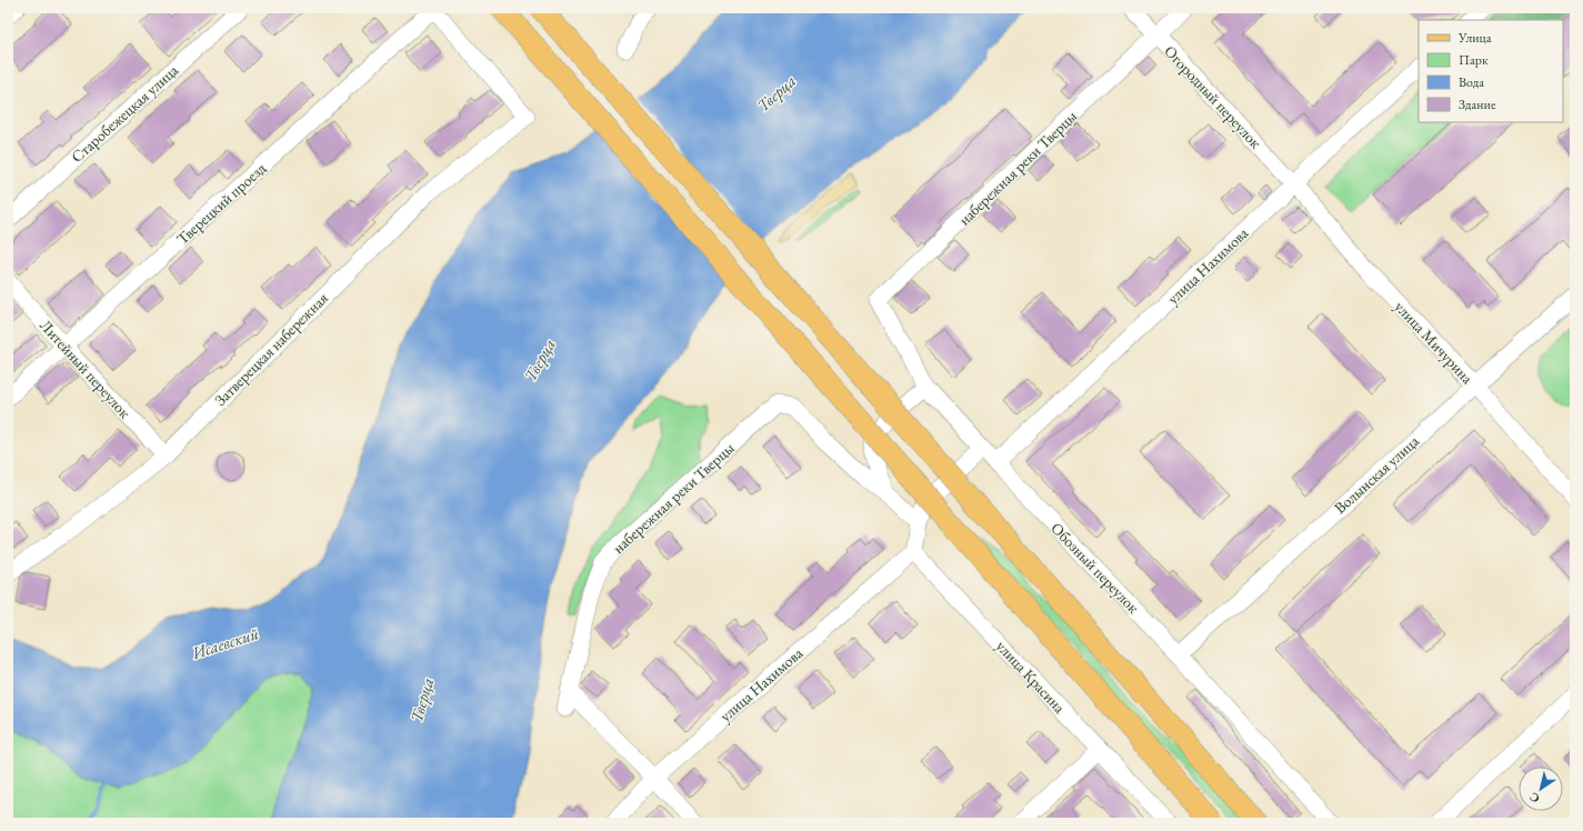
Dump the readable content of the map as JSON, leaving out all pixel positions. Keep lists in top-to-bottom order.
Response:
{
  "streets": {
    "street": [
      "Огородный переулок",
      "Старобежецкая улица",
      "набережная реки Тверцы",
      "Тверецкий проезд",
      "улица Нахимова",
      "улица Мичурина",
      "Затверецкая набережная",
      "Литейный переулок",
      "Волынская улица",
      "Обозный переулок",
      "улица Красина"
    ]
  },
  "crossings": [
    ["Огородный переулок", "набережная реки Тверцы"],
    ["Огородный переулок", "улица Нахимова"],
    ["Огородный переулок", "улица Мичурина"],
    ["набережная реки Тверцы", "Обозный переулок"],
    ["Тверецкий проезд", "Затверецкая набережная"],
    ["Тверецкий проезд", "Литейный переулок"],
    ["улица Нахимова", "улица Мичурина"],
    ["улица Нахимова", "Обозный переулок"],
    ["улица Нахимова", "улица Красина"],
    ["улица Мичурина", "Волынская улица"],
    ["Затверецкая набережная", "Литейный переулок"],
    ["Волынская улица", "Обозный переулок"]
  ],
  "water": ["Тверца", "Исаевский"],
  "legend": [
    "Улица",
    "Парк",
    "Вода",
    "Здание"
  ],
  "north": "bottom left"
}
